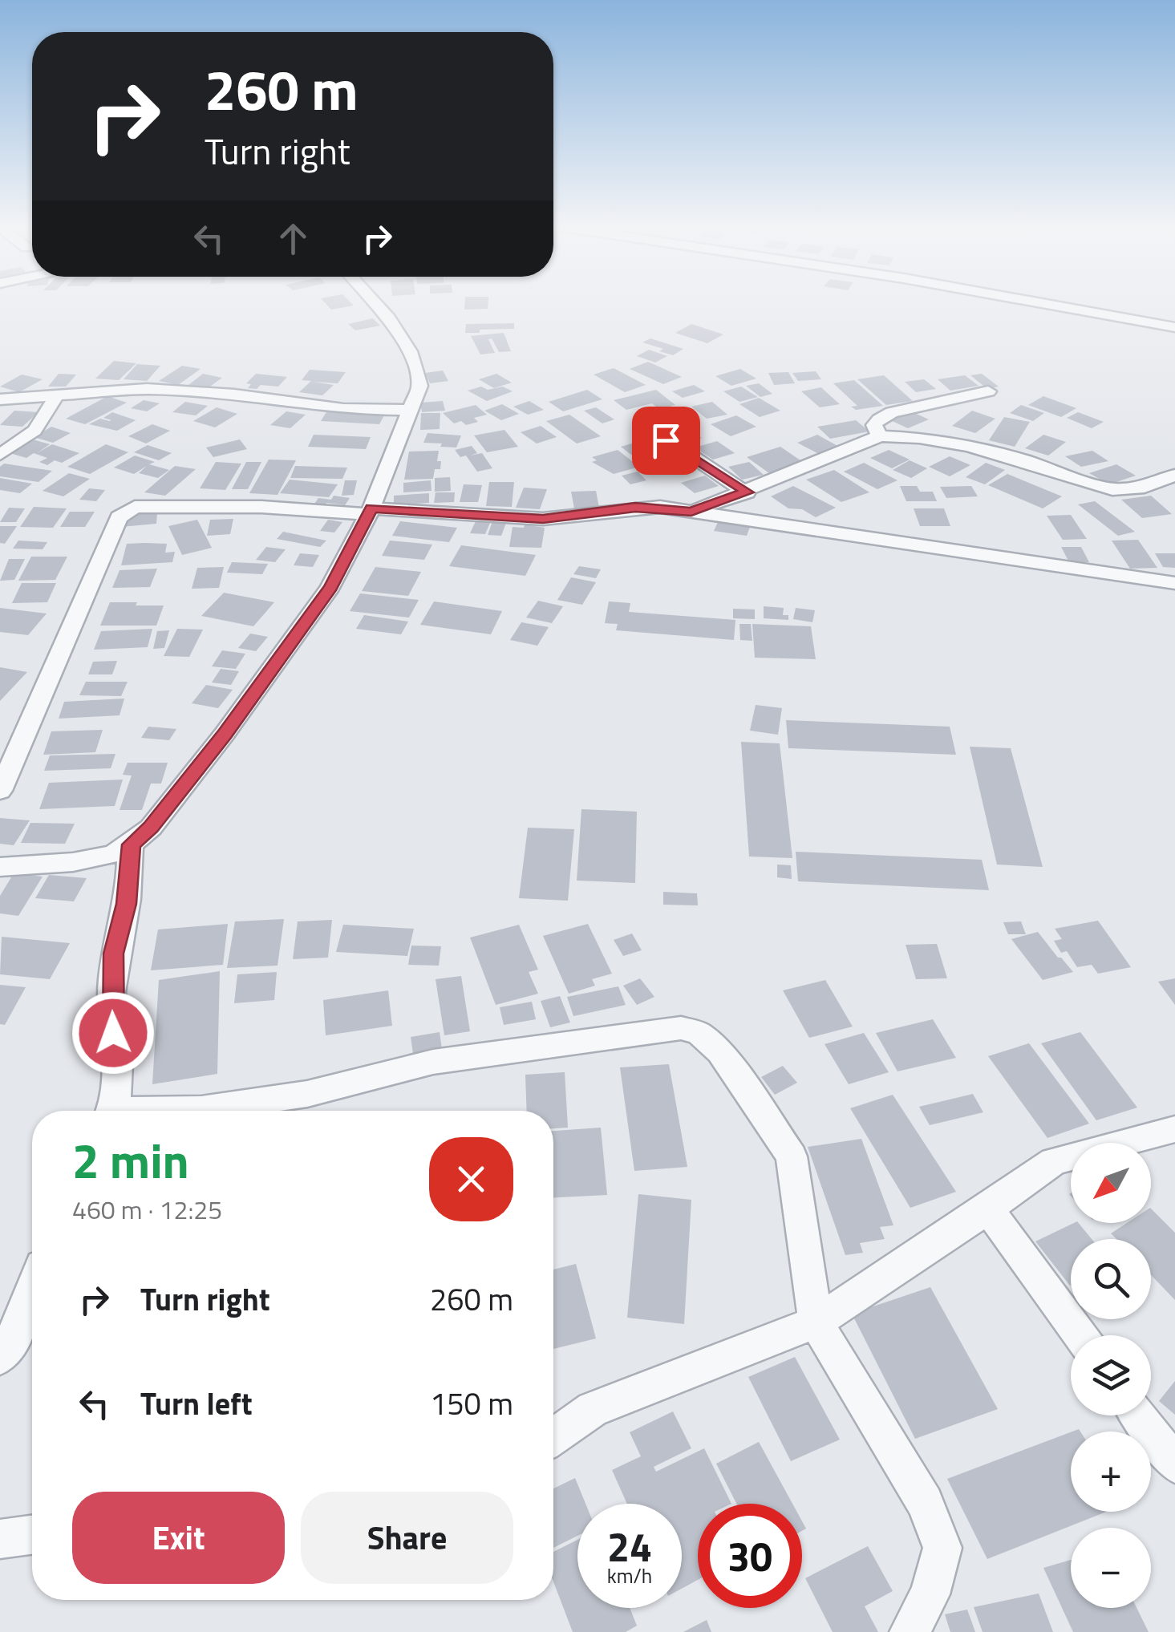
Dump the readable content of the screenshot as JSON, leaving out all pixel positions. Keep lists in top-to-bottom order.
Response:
{
  "north": "bottom left",
  "page": {
    "turn": ["260 m", "Turn right"],
    "heading": ["2 min", "460 m · 12:25"],
    "map_buttons": ["+", "−"],
    "list": [
      {
        "name": "Turn right",
        "value": "260 m"
      },
      {
        "name": "Turn left",
        "value": "150 m"
      }
    ],
    "buttons": ["Exit", "Share"],
    "speed": "24 km/h",
    "limit": "30"
  }
}
